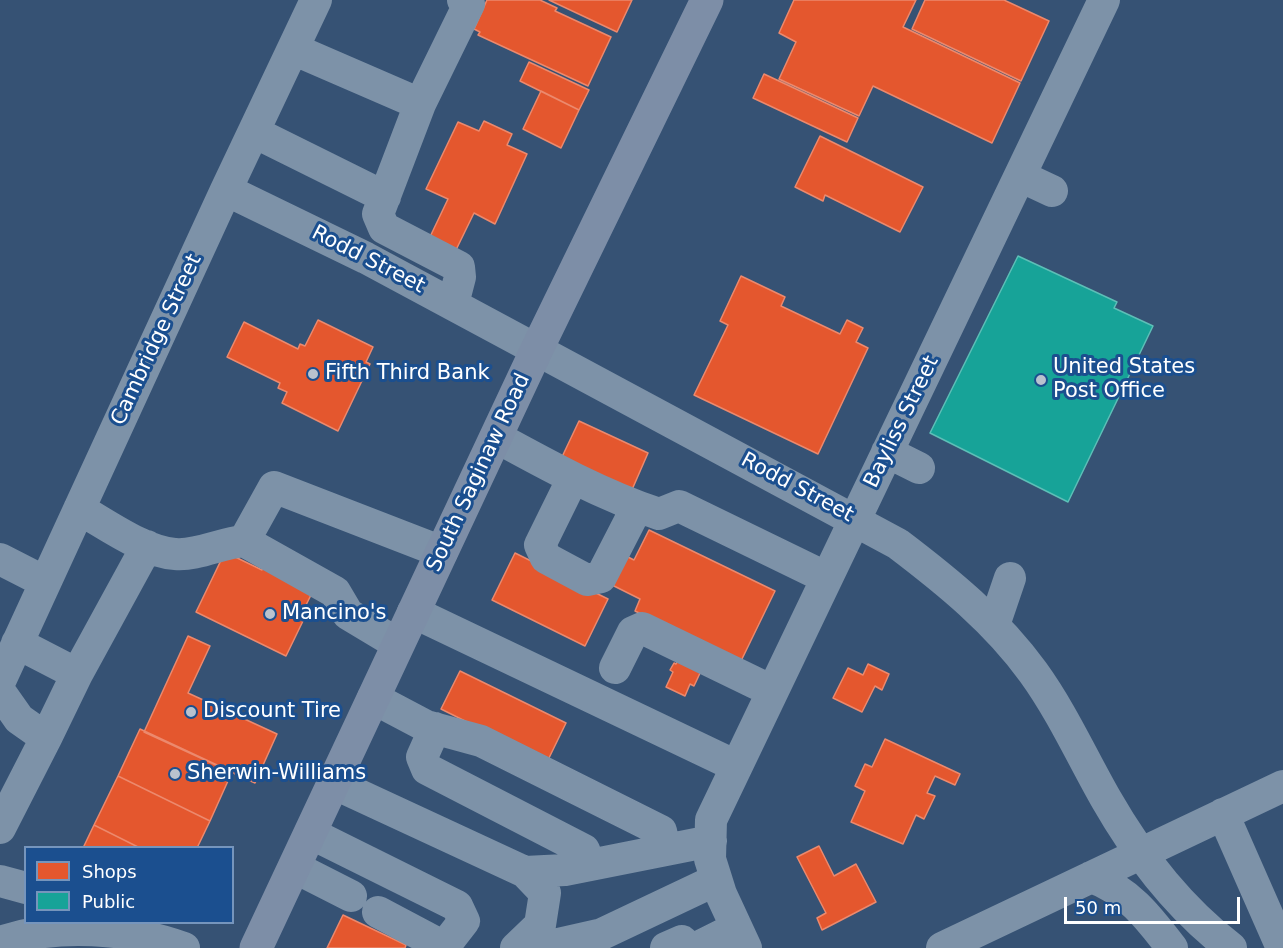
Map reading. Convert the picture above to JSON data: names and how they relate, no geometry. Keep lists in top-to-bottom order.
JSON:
{
  "streets": {
    "main road": ["South Saginaw Road"],
    "street": ["Rodd Street", "Cambridge Street", "Bayliss Street"]
  },
  "crossings": [
    ["Rodd Street", "Cambridge Street"],
    ["Rodd Street", "Bayliss Street"],
    ["Rodd Street", "South Saginaw Road"]
  ],
  "places": [
    "Fifth Third Bank",
    "United States Post Office",
    "Mancino's",
    "Discount Tire",
    "Sherwin-Williams"
  ],
  "legend": ["Shops", "Public"],
  "scale_bar": "50 m"
}
